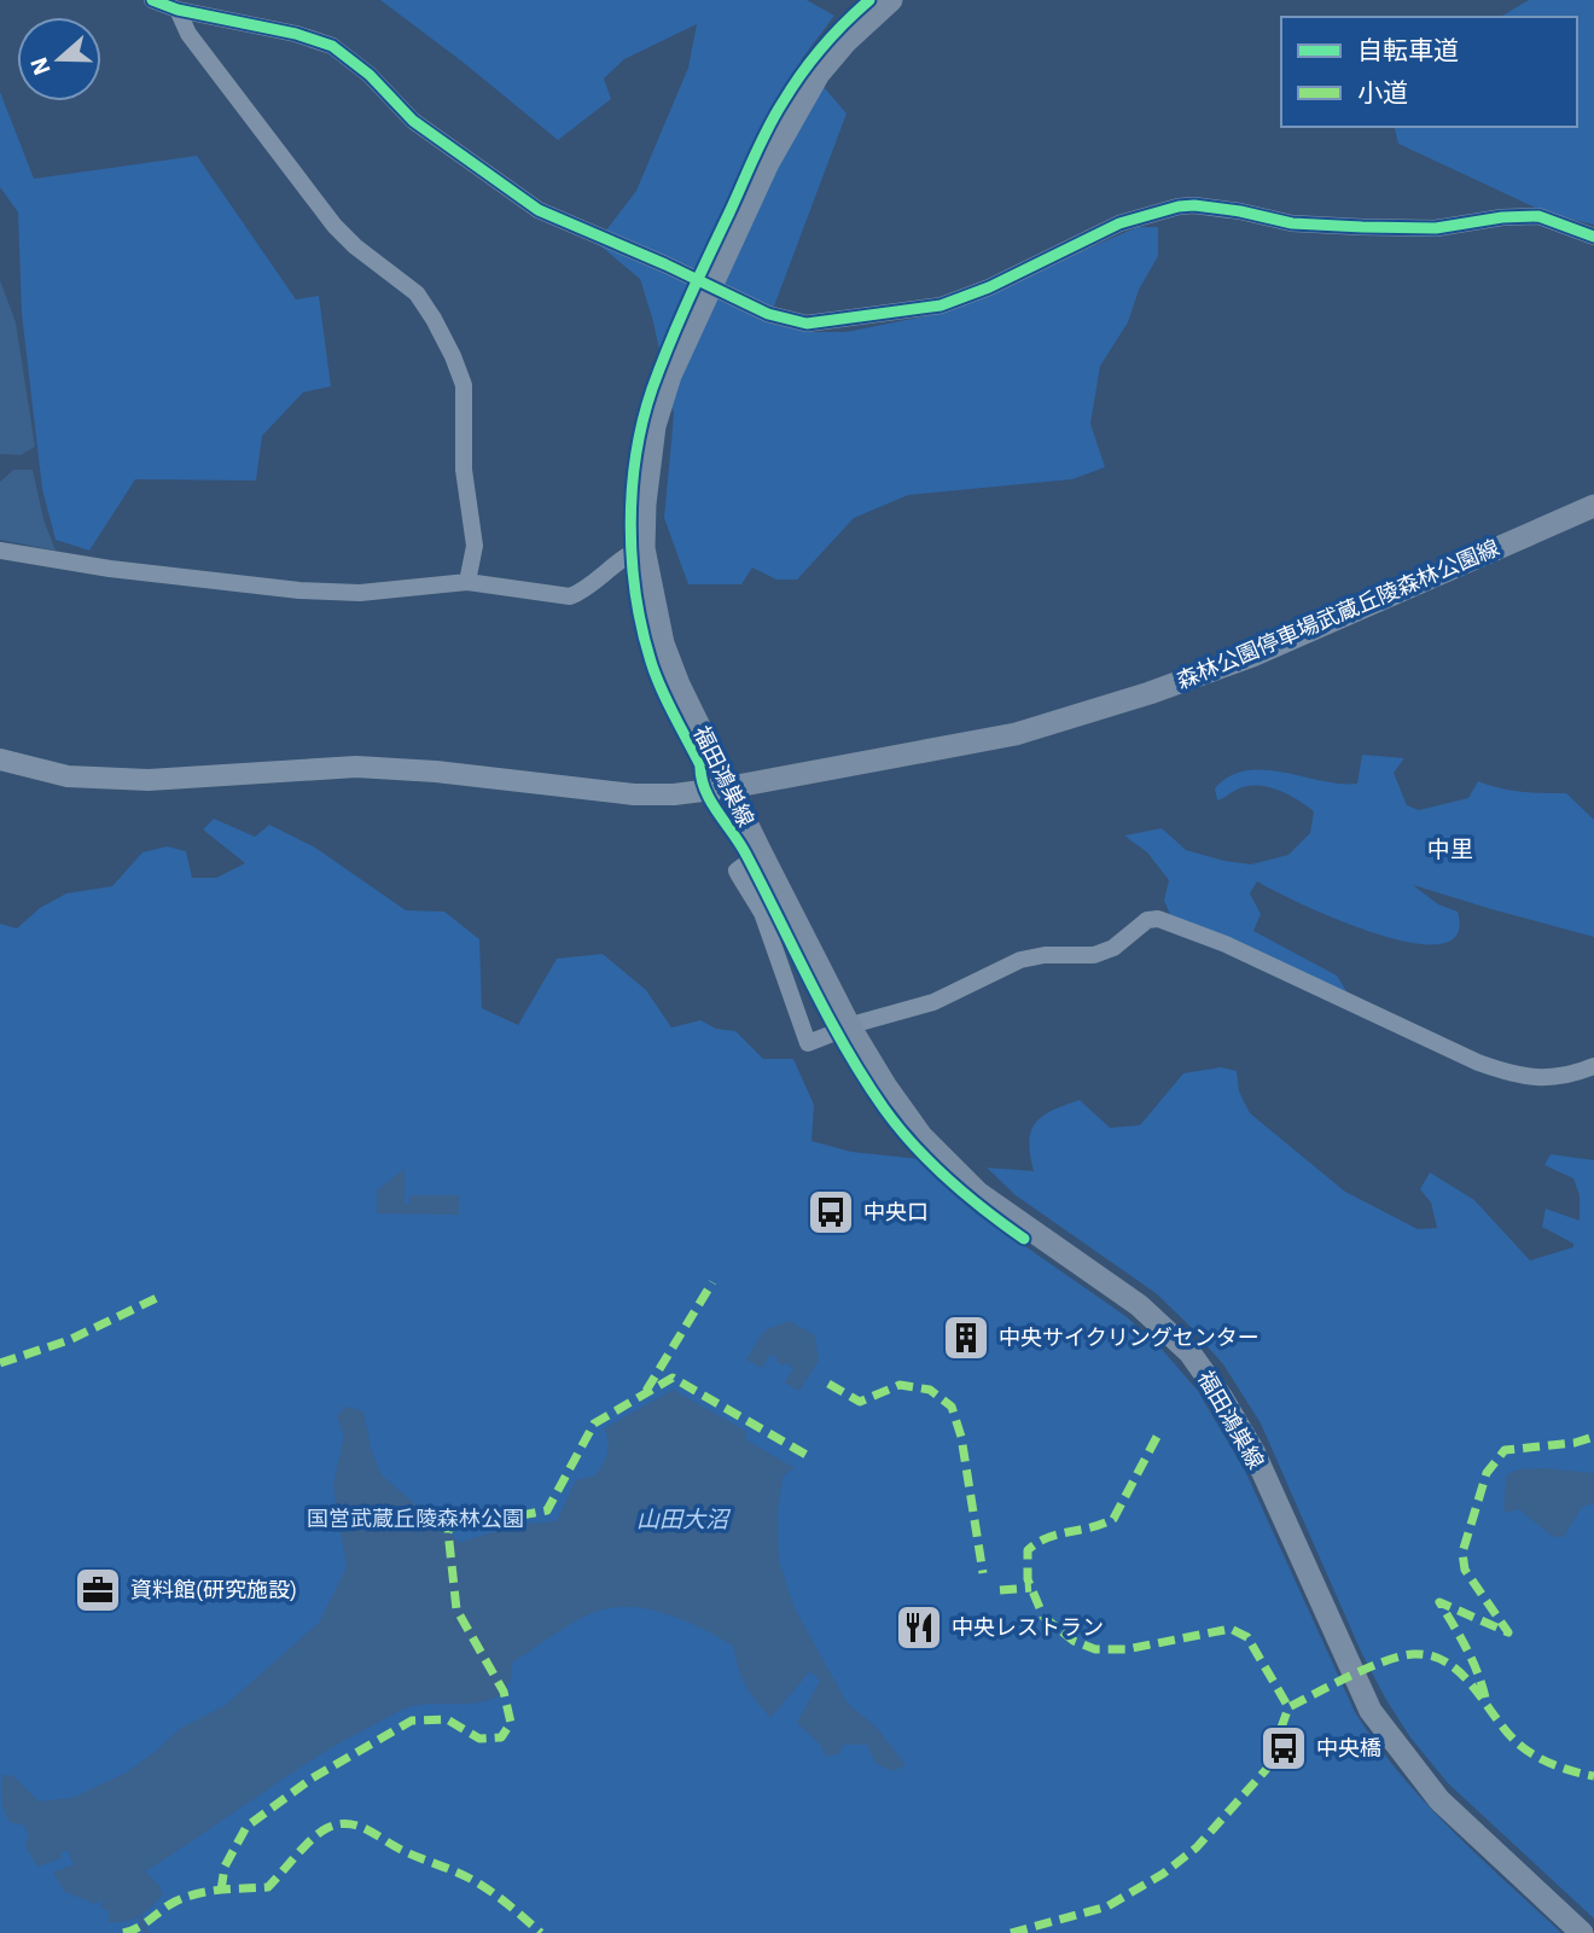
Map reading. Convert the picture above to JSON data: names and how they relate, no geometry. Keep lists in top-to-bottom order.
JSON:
{
  "streets": {
    "main road": ["森林公園停車場武蔵丘陵森林公園線", "福田鴻巣線"]
  },
  "crossings": [
    ["森林公園停車場武蔵丘陵森林公園線", "福田鴻巣線"]
  ],
  "districts": ["中里"],
  "water": ["山田大沼"],
  "parks": ["国営武蔵丘陵森林公園"],
  "places": {
    "bus stop": ["中央口", "中央橋"],
    "building": ["中央サイクリングセンター"],
    "office": ["資料館(研究施設)"],
    "restaurant": ["中央レストラン"]
  },
  "legend": ["自転車道", "小道"],
  "north": "left"
}
